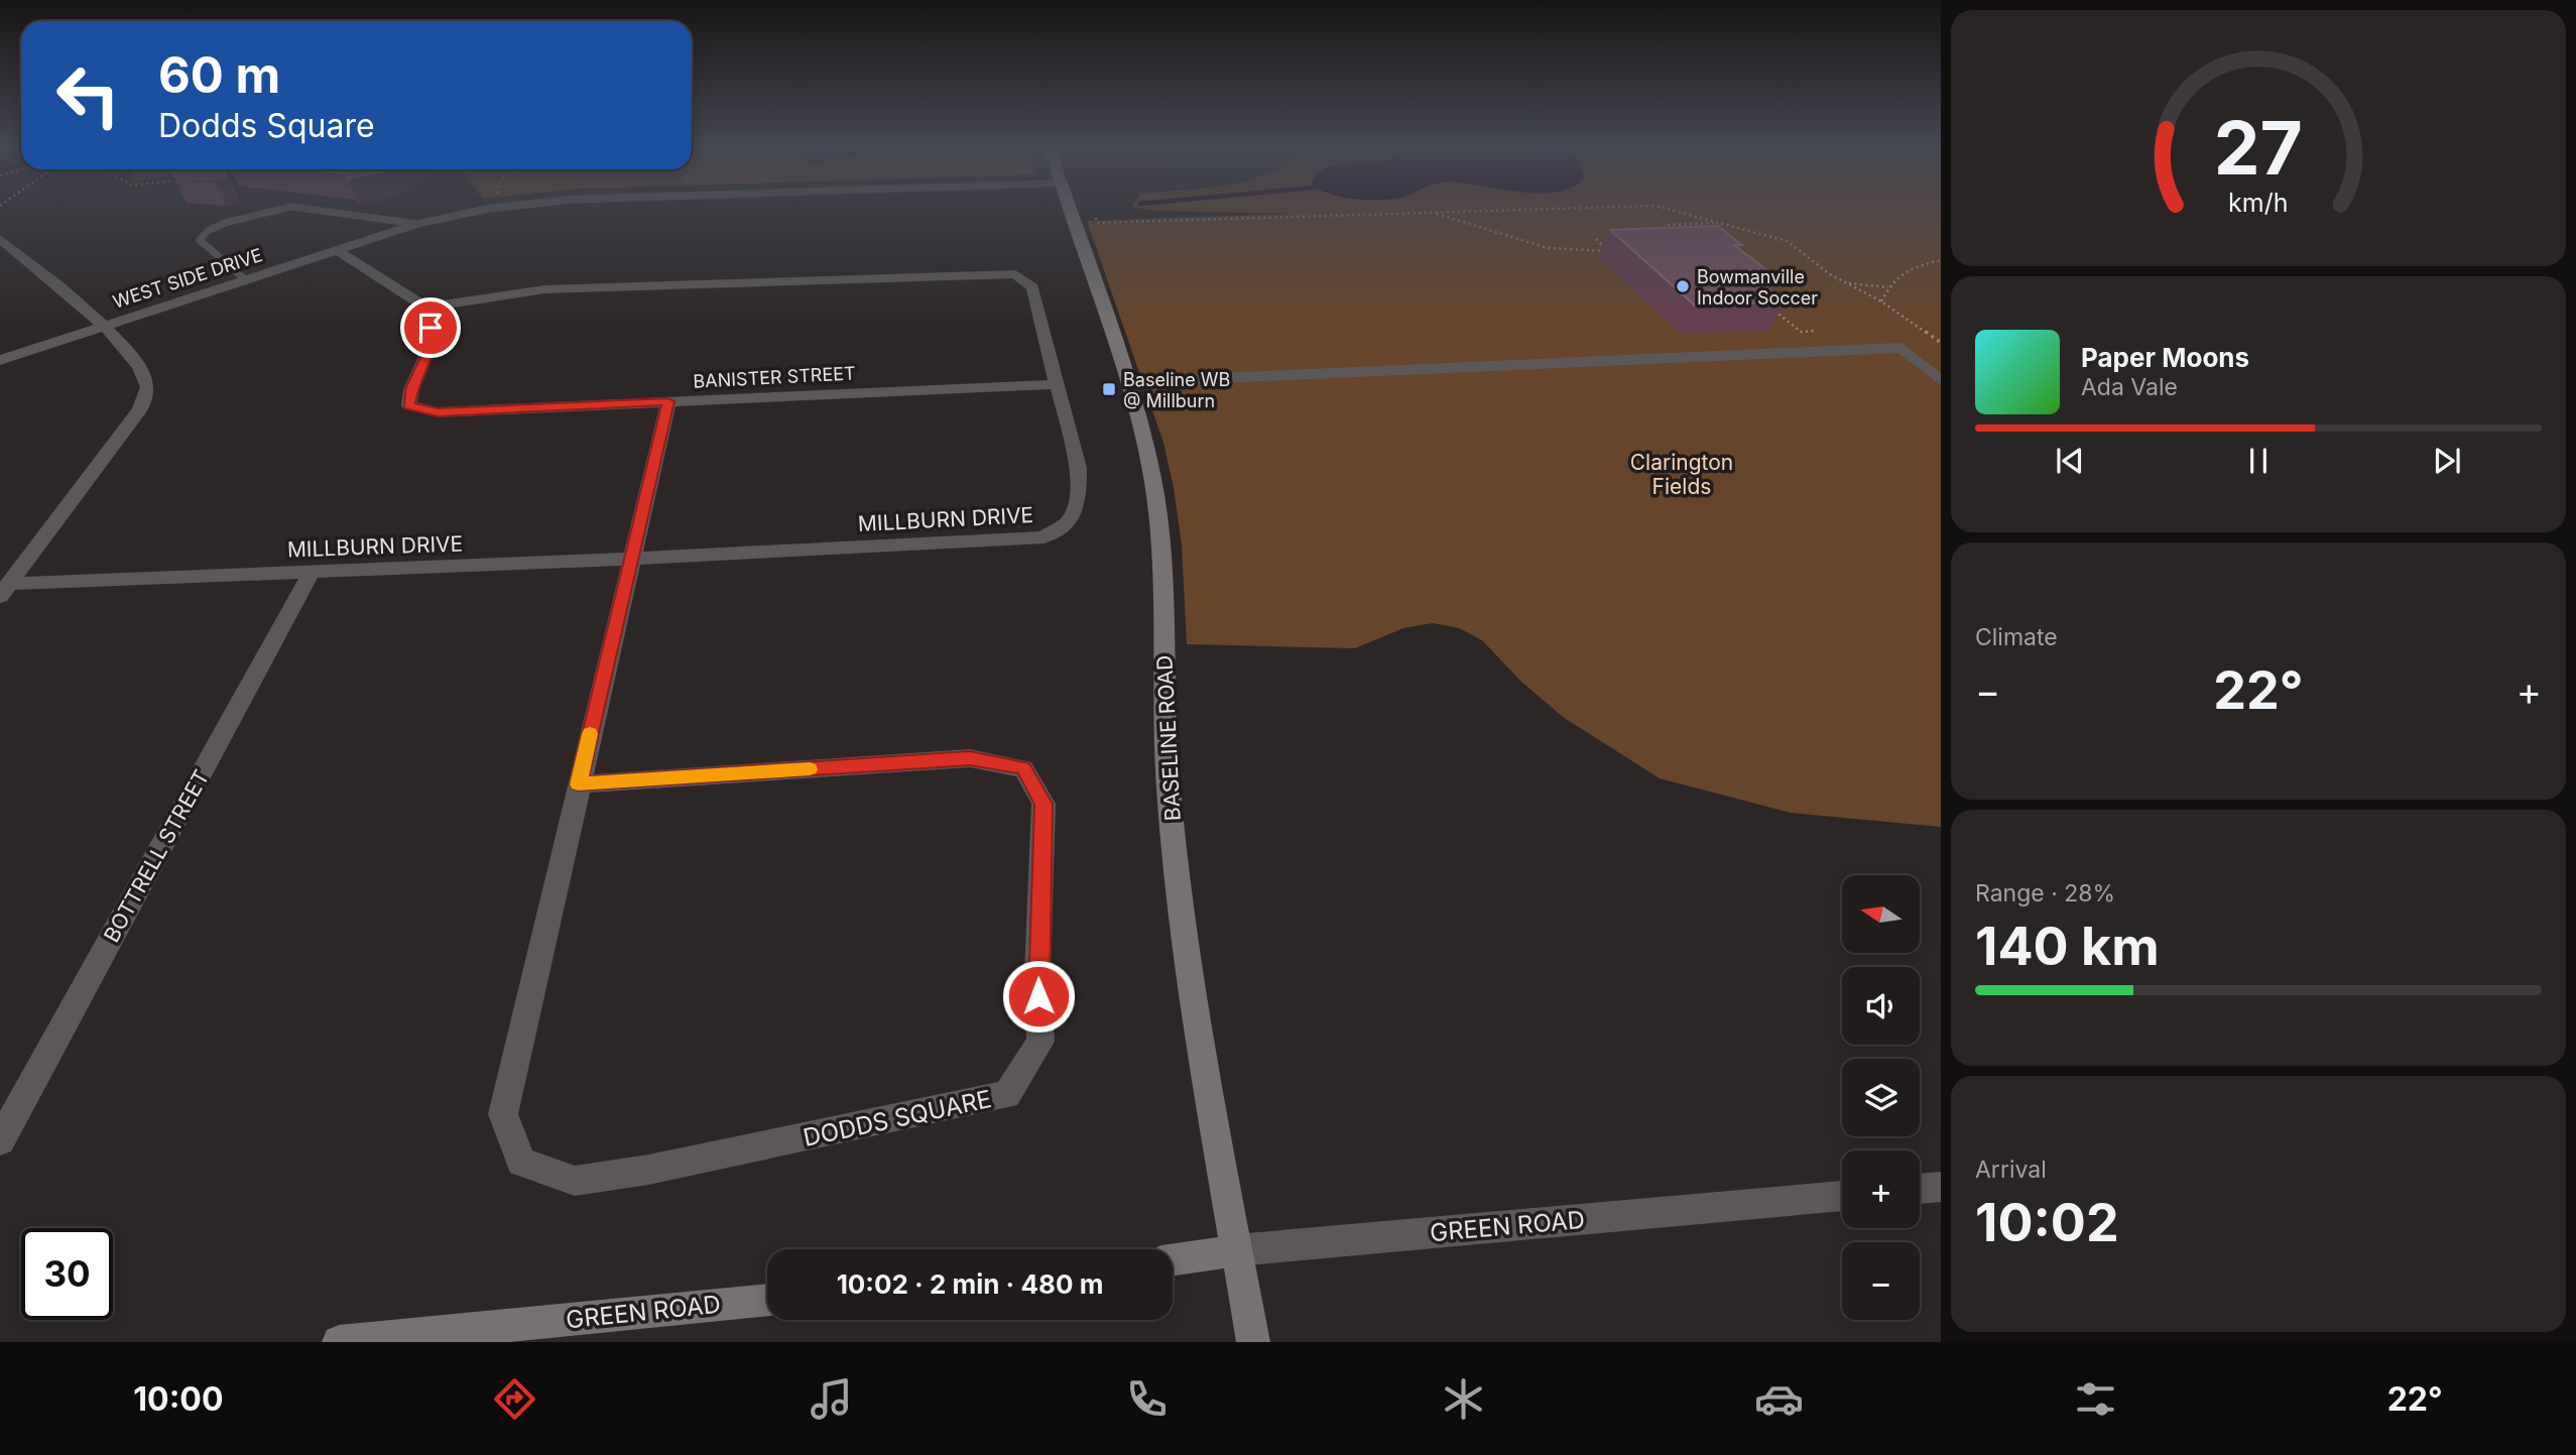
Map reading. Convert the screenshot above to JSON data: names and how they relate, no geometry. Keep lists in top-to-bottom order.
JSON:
{
  "streets": {
    "street": [
      "WEST SIDE DRIVE",
      "BANISTER STREET",
      "MILLBURN DRIVE",
      "BASELINE ROAD",
      "BOTTRELL STREET",
      "DODDS SQUARE",
      "GREEN ROAD"
    ]
  },
  "crossings": [
    ["BANISTER STREET", "MILLBURN DRIVE"],
    ["BANISTER STREET", "DODDS SQUARE"],
    ["MILLBURN DRIVE", "BOTTRELL STREET"],
    ["MILLBURN DRIVE", "DODDS SQUARE"],
    ["BASELINE ROAD", "GREEN ROAD"]
  ],
  "parks": ["Clarington Fields"],
  "places": {
    "other": ["Bowmanville Indoor Soccer"],
    "transit": ["Baseline WB @ Millburn"]
  },
  "north": "left",
  "page": {
    "turn": ["60 m", "Dodds Square"],
    "song": ["Paper Moons", "Ada Vale"],
    "tile": [
      "Climate",
      ["Range · 28%", "140 km"],
      ["Arrival", "10:02"]
    ],
    "heat": ["−", "22°", "+"],
    "map_buttons": ["+", "−"],
    "limit": "30",
    "trip": "10:02 · 2 min · 480 m",
    "tabs": ["10:00", "22°"],
    "gauge": ["27", "km/h"]
  }
}
